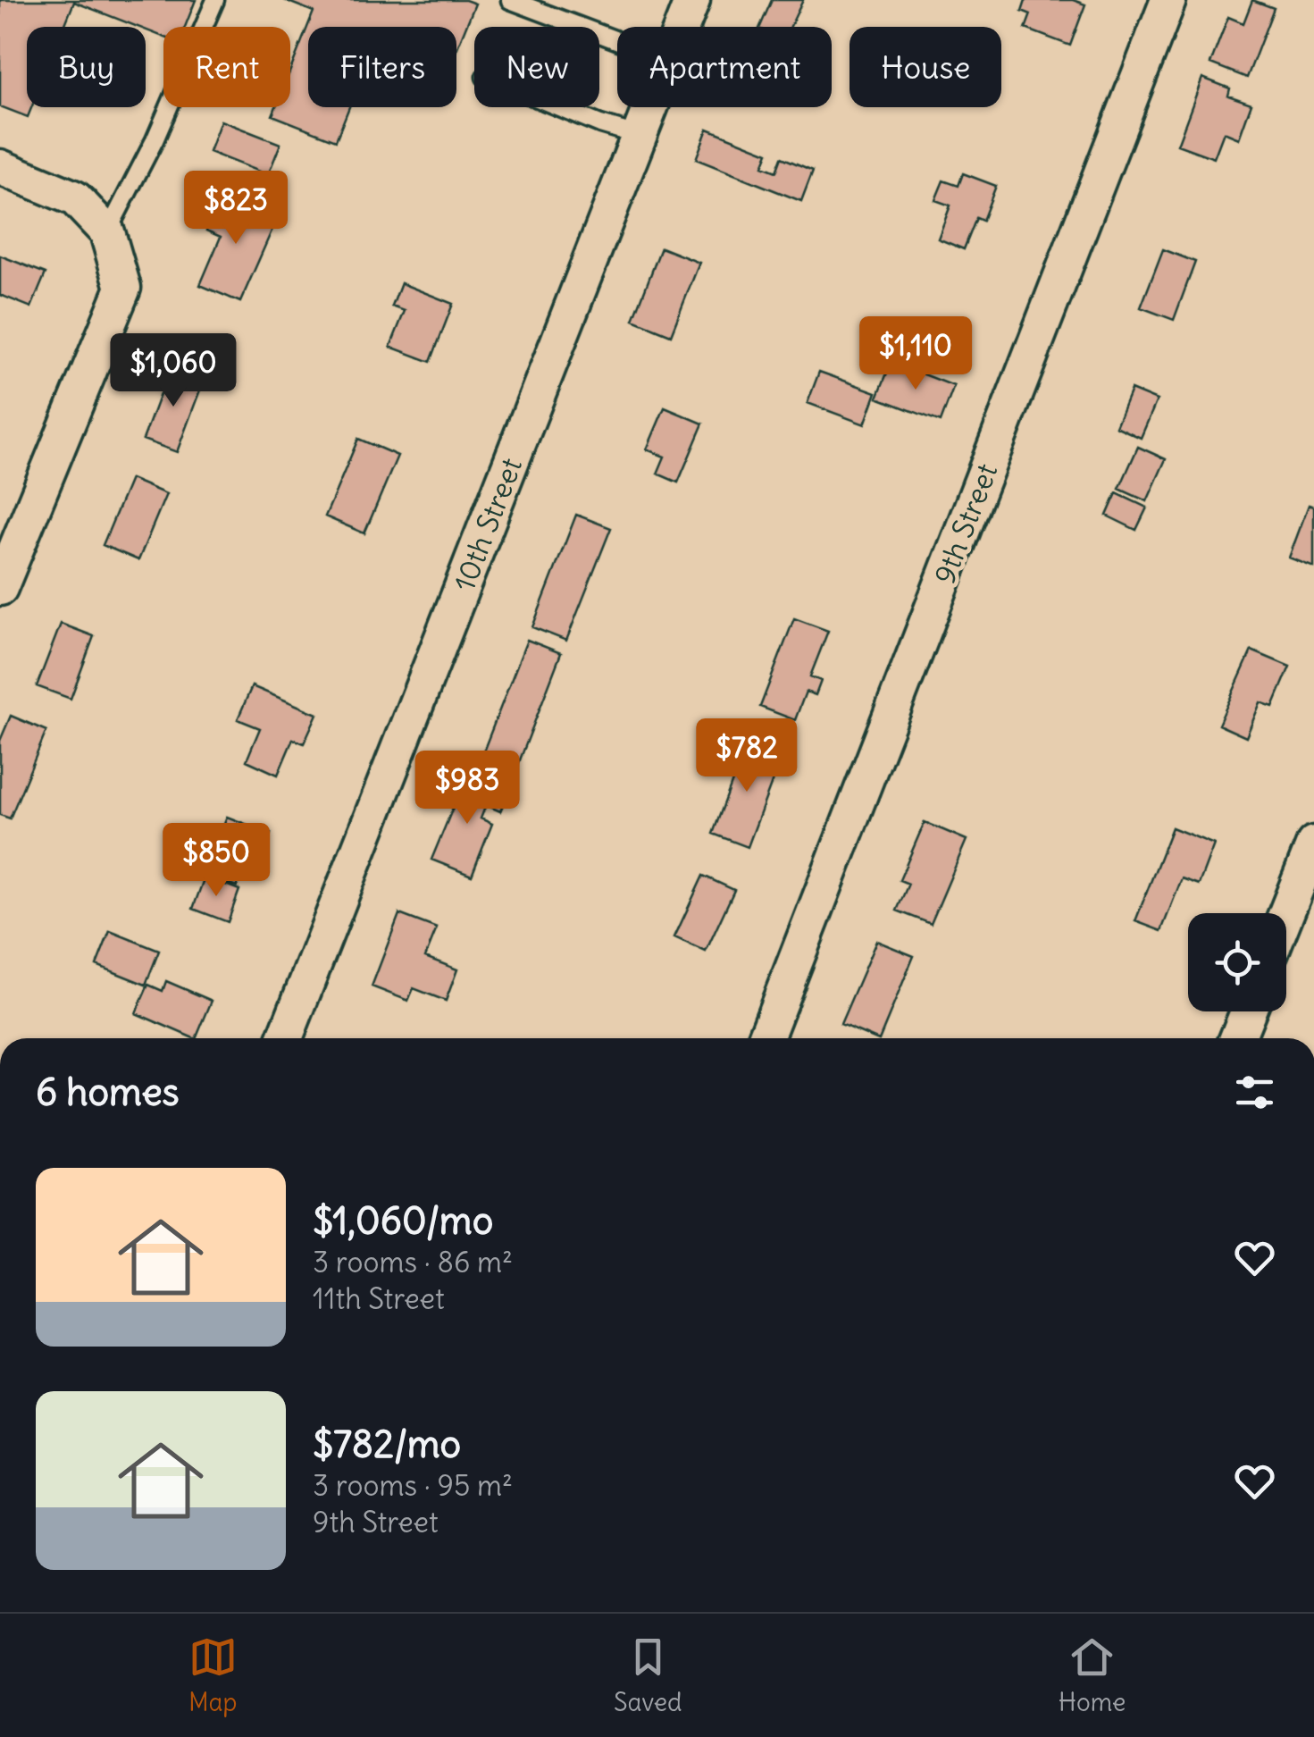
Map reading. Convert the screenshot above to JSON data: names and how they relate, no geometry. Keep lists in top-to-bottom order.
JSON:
{
  "streets": {
    "street": ["9th Street", "10th Street"]
  },
  "page": {
    "chip": [
      "Buy",
      "Rent",
      "Filters",
      "New",
      "Apartment",
      "House"
    ],
    "price": [
      "$823",
      "$1,110",
      "$1,060",
      "$782",
      "$983",
      "$850"
    ],
    "heading": "6 homes",
    "list": [
      {
        "name": "$1,060/mo",
        "note": "3 rooms · 86 m² · 11th Street"
      },
      {
        "name": "$782/mo",
        "note": "3 rooms · 95 m² · 9th Street"
      }
    ],
    "tabs": ["Map", "Saved", "Home"]
  }
}
